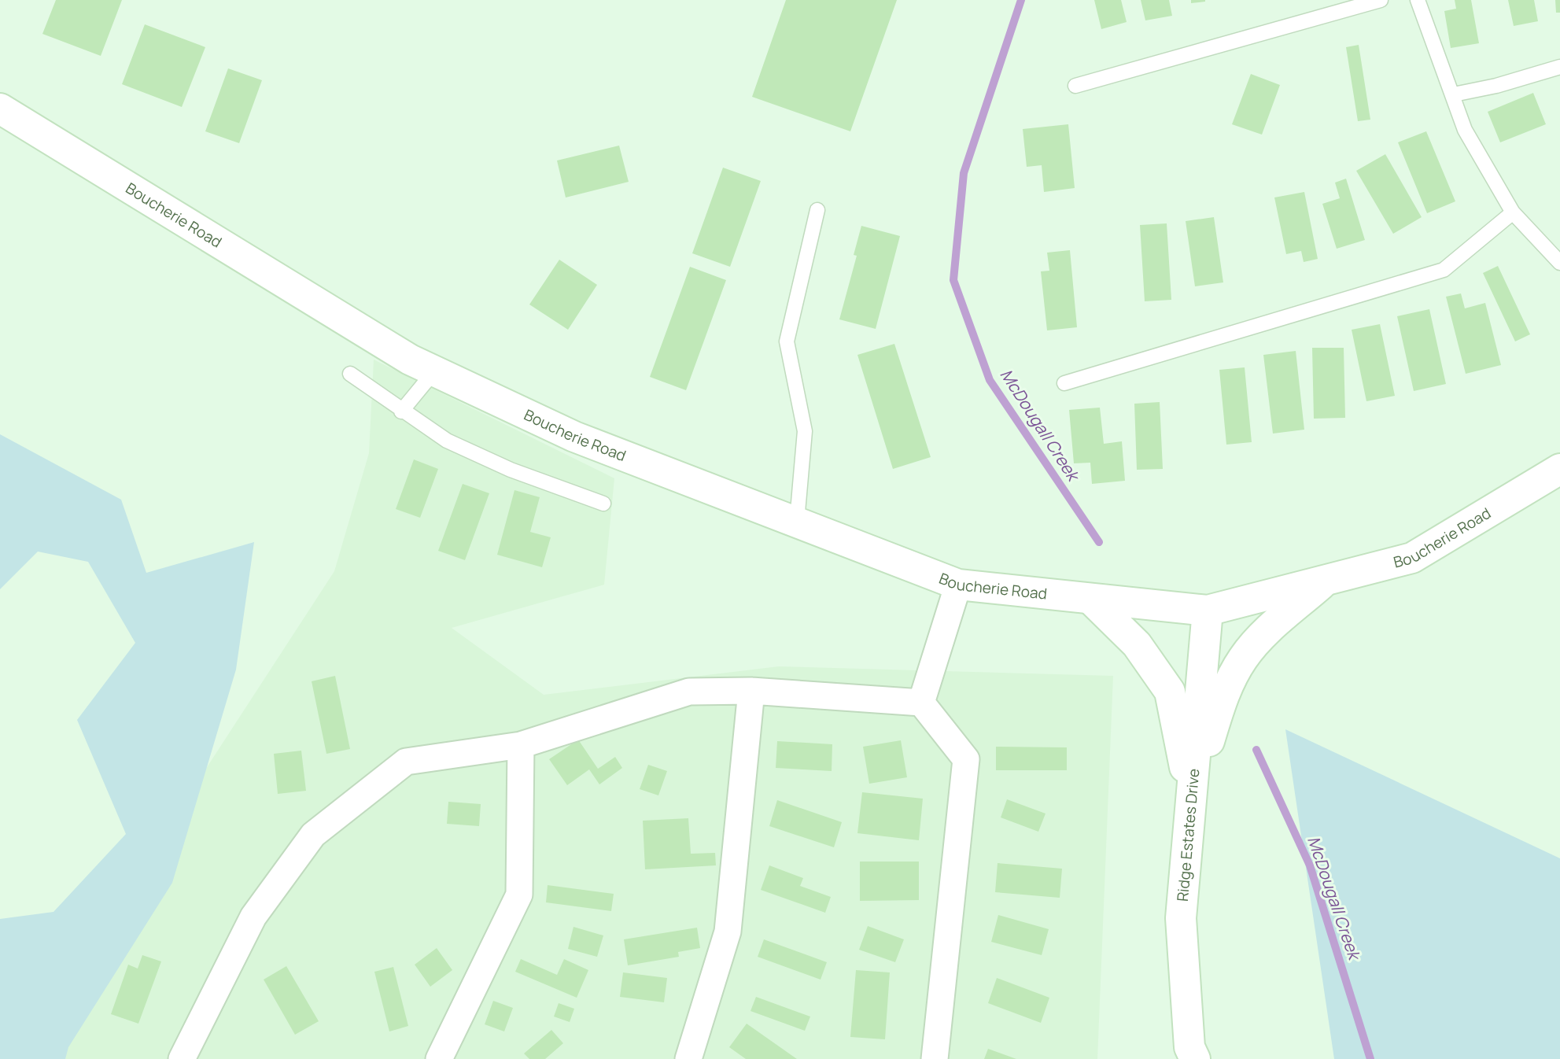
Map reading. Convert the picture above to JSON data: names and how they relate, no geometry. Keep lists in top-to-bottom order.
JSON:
{
  "streets": {
    "main road": ["Boucherie Road", "Ridge Estates Drive"]
  },
  "crossings": [
    ["Boucherie Road", "Ridge Estates Drive"]
  ],
  "water": ["McDougall Creek"]
}
